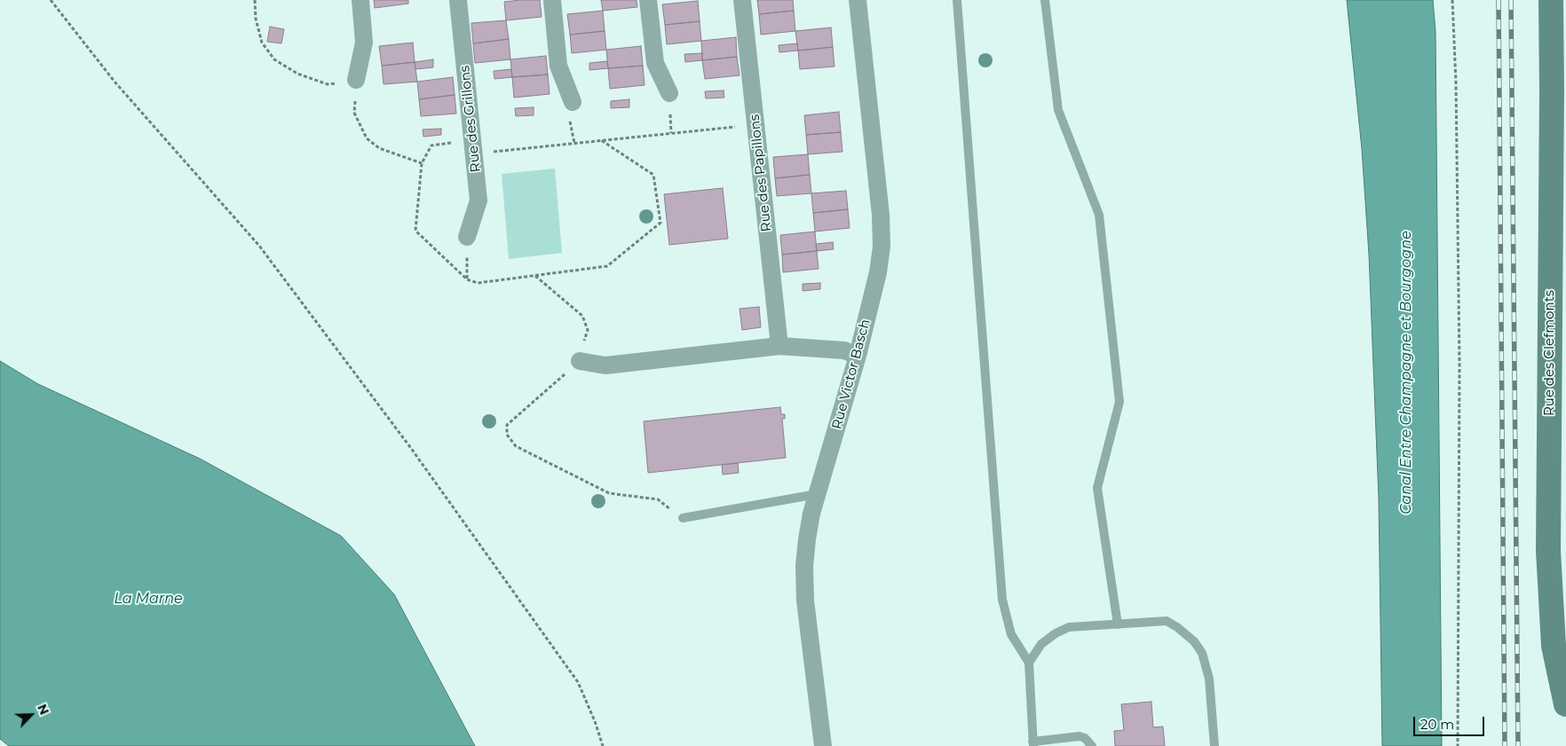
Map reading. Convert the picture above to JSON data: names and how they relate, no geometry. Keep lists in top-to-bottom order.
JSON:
{
  "streets": {
    "street": [
      "Rue des Grillons",
      "Rue des Papillons",
      "Rue des Clefmonts",
      "Rue Victor Basch"
    ]
  },
  "water": ["Canal Entre Champagne et Bourgogne", "La Marne"],
  "scale_bar": "20 m",
  "north": "top right"
}
